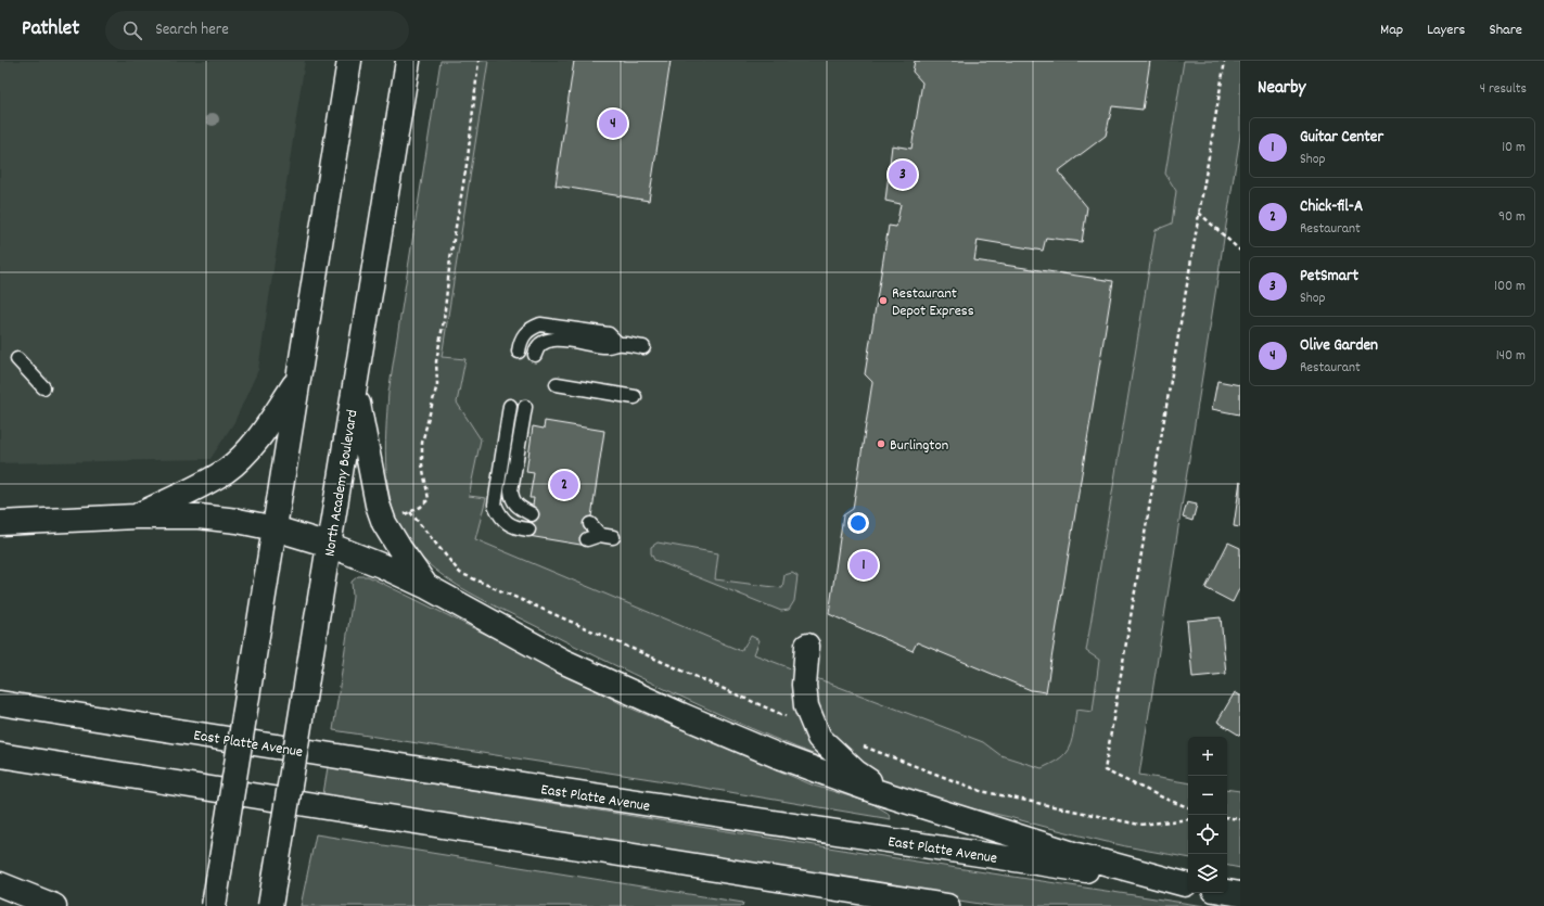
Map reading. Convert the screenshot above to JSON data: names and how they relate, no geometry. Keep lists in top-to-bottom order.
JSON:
{
  "streets": {
    "highway": ["North Academy Boulevard", "East Platte Avenue"]
  },
  "places": ["Restaurant Depot Express", "Burlington"],
  "page": {
    "header": "Pathlet",
    "search": "Search here",
    "nav": ["Map", "Layers", "Share"],
    "heading": ["Nearby", "4 results"],
    "pins": [
      "4",
      "3",
      "2",
      "1"
    ],
    "list": [
      {
        "mark": "1",
        "name": "Guitar Center",
        "note": "Shop",
        "value": "10 m"
      },
      {
        "mark": "2",
        "name": "Chick-fil-A",
        "note": "Restaurant",
        "value": "90 m"
      },
      {
        "mark": "3",
        "name": "PetSmart",
        "note": "Shop",
        "value": "100 m"
      },
      {
        "mark": "4",
        "name": "Olive Garden",
        "note": "Restaurant",
        "value": "140 m"
      }
    ],
    "map_buttons": ["+", "−"]
  }
}
